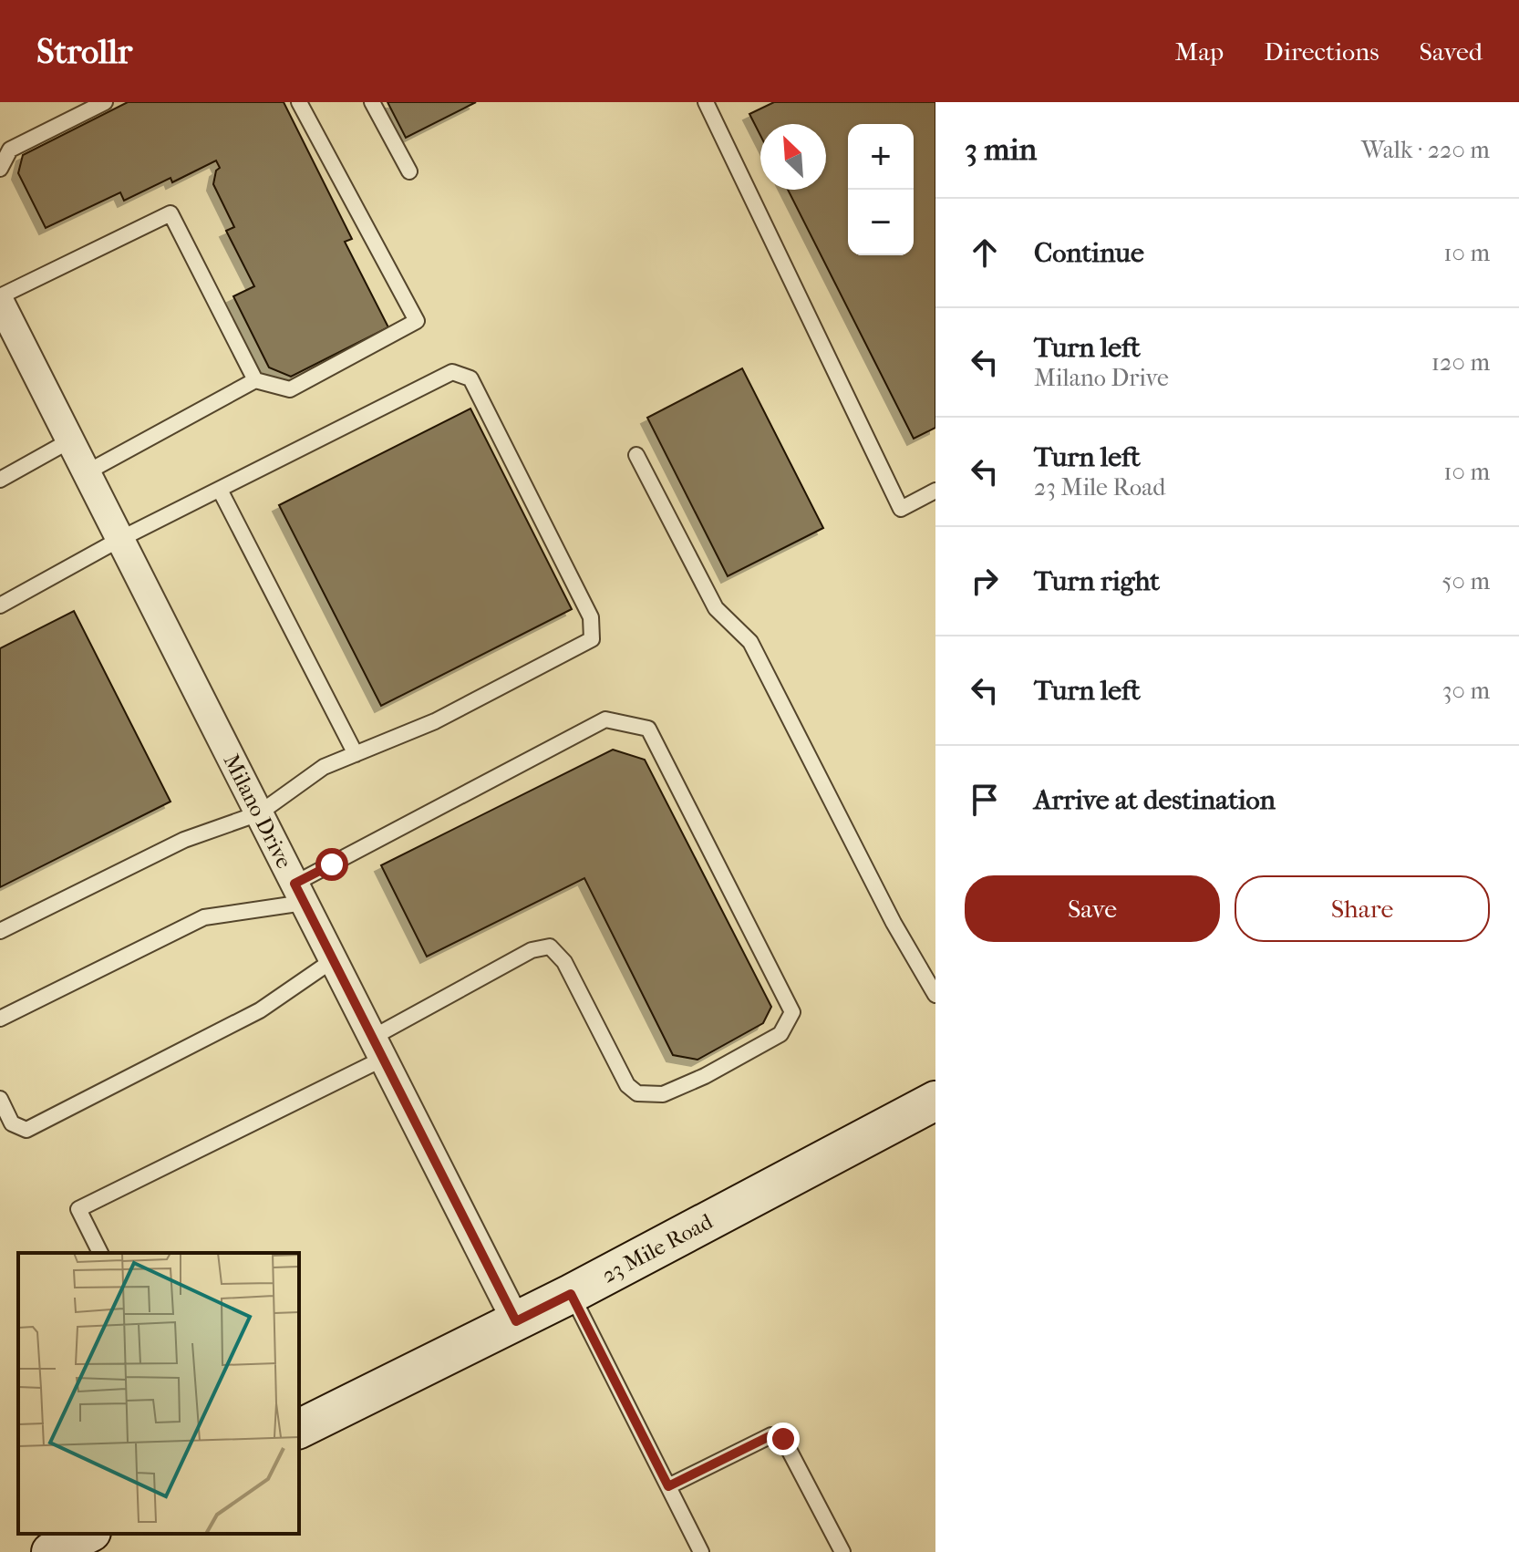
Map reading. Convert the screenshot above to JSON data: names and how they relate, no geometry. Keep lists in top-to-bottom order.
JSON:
{
  "streets": {
    "main road": ["23 Mile Road"],
    "street": ["Milano Drive"]
  },
  "crossings": [
    ["Milano Drive", "23 Mile Road"]
  ],
  "north": "top left",
  "page": {
    "header": "Strollr",
    "nav": ["Map", "Directions", "Saved"],
    "heading": ["3 min", "Walk · 220 m"],
    "map_buttons": ["+", "−"],
    "list": [
      ["Continue", "10 m"],
      ["Turn left", "Milano Drive", "120 m"],
      ["Turn left", "23 Mile Road", "10 m"],
      ["Turn right", "50 m"],
      ["Turn left", "30 m"],
      "Arrive at destination"
    ],
    "buttons": ["Save", "Share"]
  }
}
